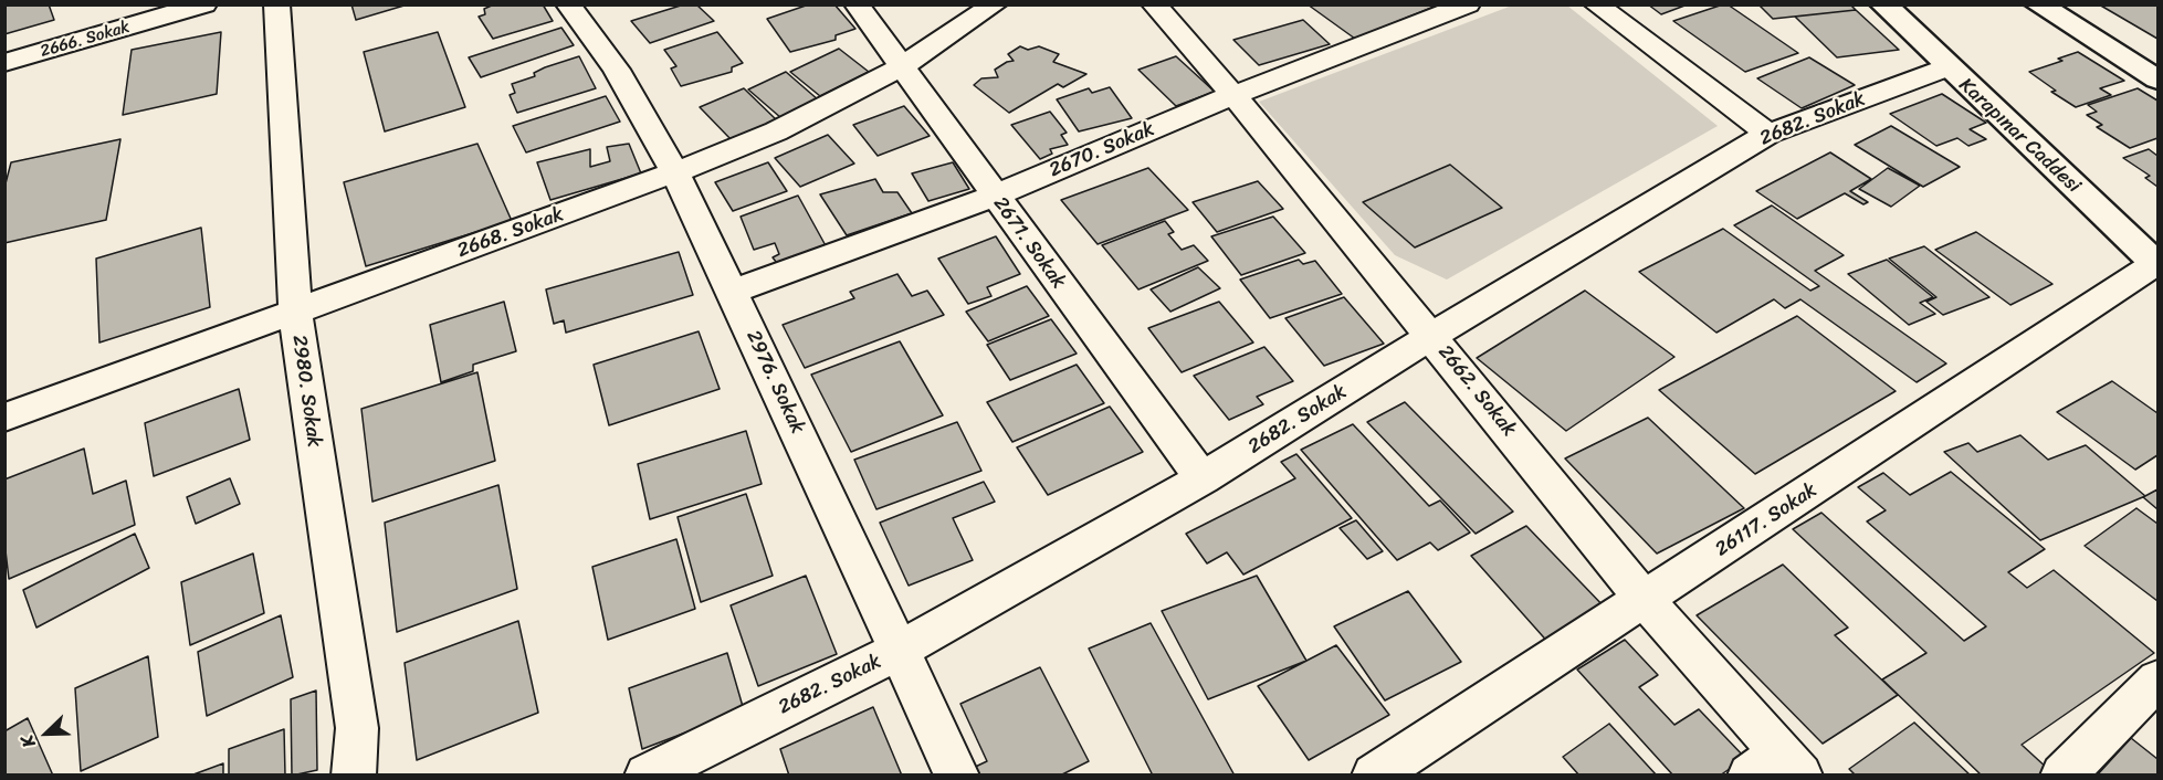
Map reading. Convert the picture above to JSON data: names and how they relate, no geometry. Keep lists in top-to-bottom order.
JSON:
{
  "streets": {
    "main road": ["Karapınar Caddesi"],
    "street": [
      "2666. Sokak",
      "2682. Sokak",
      "2670. Sokak",
      "2668. Sokak",
      "2671. Sokak",
      "2976. Sokak",
      "2980. Sokak",
      "2662. Sokak",
      "26117. Sokak"
    ]
  },
  "crossings": [
    ["2682. Sokak", "Karapınar Caddesi"],
    ["2682. Sokak", "2671. Sokak"],
    ["2682. Sokak", "2976. Sokak"],
    ["2682. Sokak", "2662. Sokak"],
    ["Karapınar Caddesi", "26117. Sokak"],
    ["2670. Sokak", "2671. Sokak"],
    ["2670. Sokak", "2976. Sokak"],
    ["2670. Sokak", "2662. Sokak"],
    ["2668. Sokak", "2671. Sokak"],
    ["2668. Sokak", "2976. Sokak"],
    ["2668. Sokak", "2980. Sokak"],
    ["2662. Sokak", "26117. Sokak"]
  ],
  "north": "bottom left"
}
